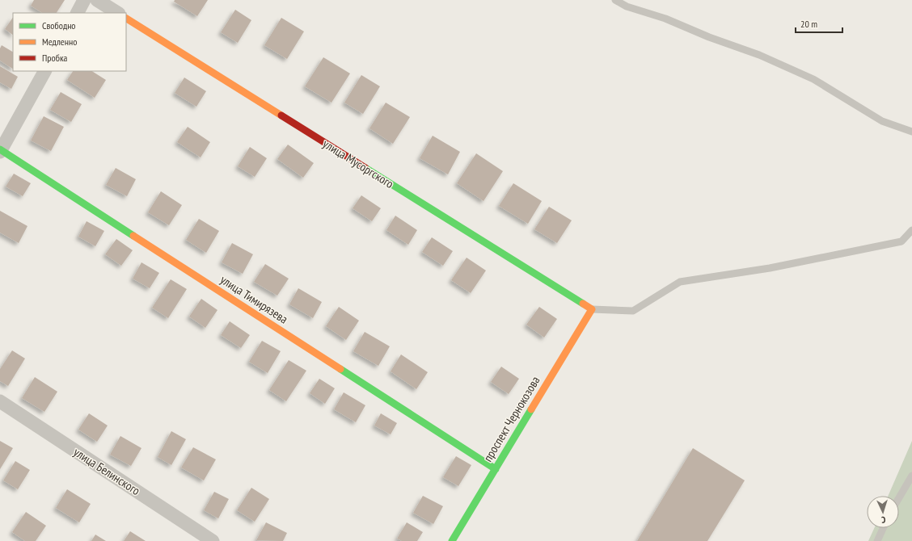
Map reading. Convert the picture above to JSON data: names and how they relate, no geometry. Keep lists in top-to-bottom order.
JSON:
{
  "streets": {
    "street": [
      "улица Мусоргского",
      "улица Тимирязева",
      "проспект Чернокозова",
      "улица Белинского"
    ]
  },
  "crossings": [
    ["улица Мусоргского", "проспект Чернокозова"],
    ["улица Тимирязева", "проспект Чернокозова"]
  ],
  "legend": ["Свободно", "Медленно", "Пробка"],
  "scale_bar": "20 m",
  "north": "bottom"
}
